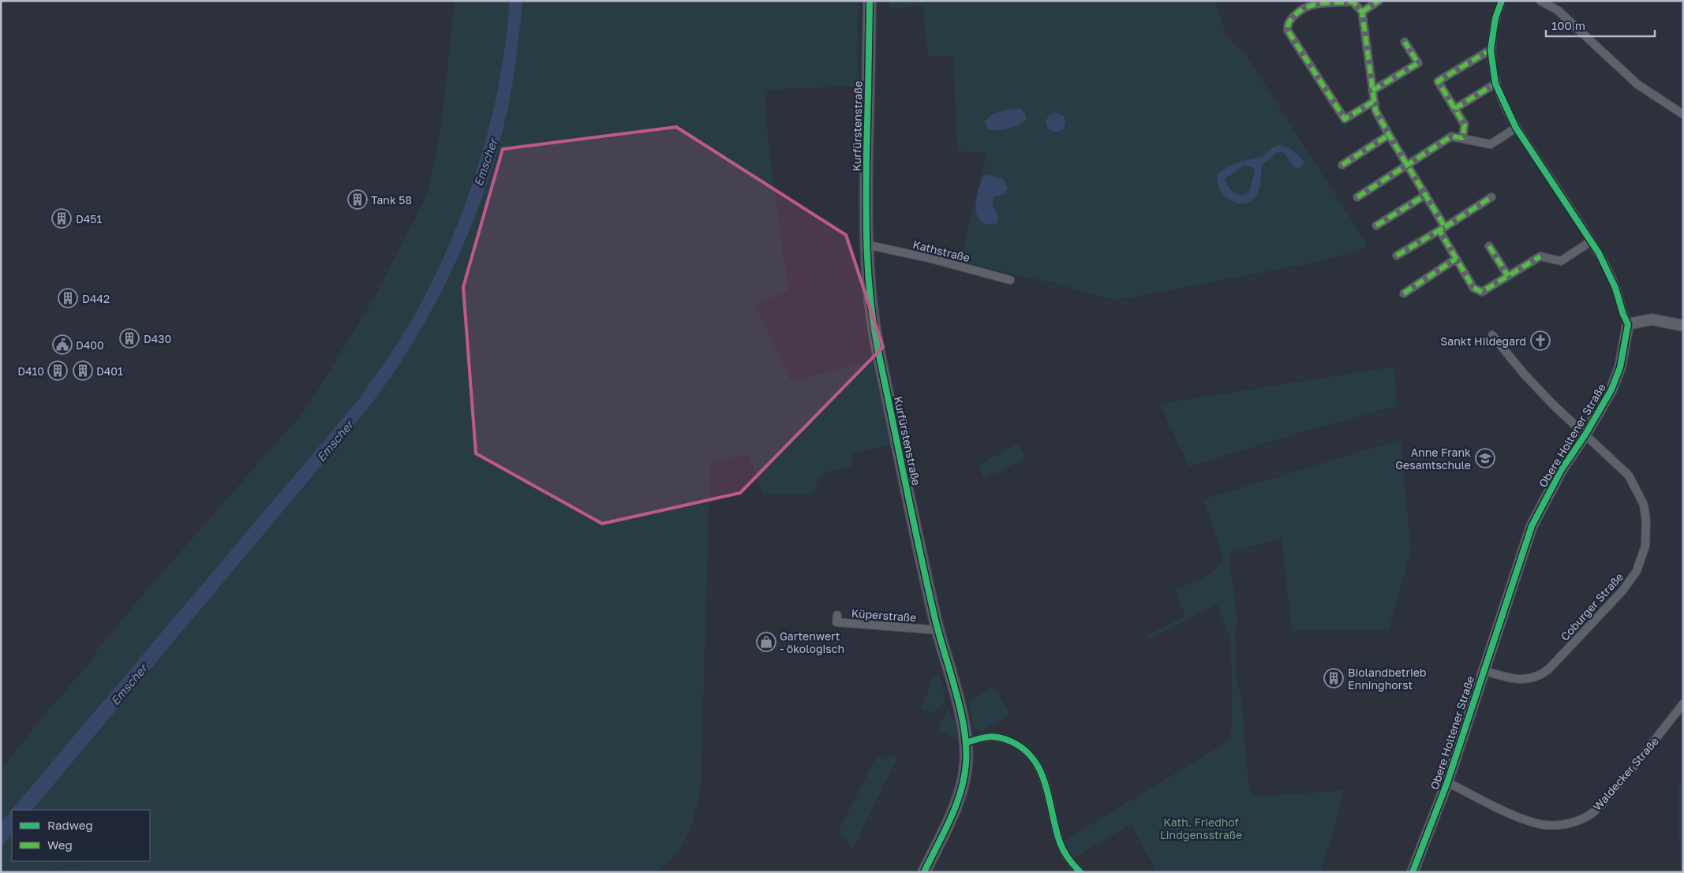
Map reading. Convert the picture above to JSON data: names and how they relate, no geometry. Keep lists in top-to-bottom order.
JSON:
{
  "streets": {
    "main road": ["Kurfürstenstraße"],
    "street": [
      "Kathstraße",
      "Obere Holtener Straße",
      "Coburger Straße",
      "Küperstraße",
      "Waldecker Straße"
    ]
  },
  "crossings": [
    ["Kurfürstenstraße", "Kathstraße"],
    ["Kurfürstenstraße", "Küperstraße"],
    ["Obere Holtener Straße", "Coburger Straße"],
    ["Obere Holtener Straße", "Waldecker Straße"]
  ],
  "water": ["Emscher"],
  "parks": ["Kath. Friedhof Lindgensstraße"],
  "places": {
    "building": [
      "Tank 58",
      "D451",
      "D442",
      "D430",
      "D410",
      "D401",
      "Biolandbetrieb Enninghorst"
    ],
    "church": ["Sankt Hildegard"],
    "public building": ["D400"],
    "school or university": ["Anne Frank Gesamtschule"],
    "shop": ["Gartenwert - ökologisch"]
  },
  "legend": ["Radweg", "Weg"],
  "scale_bar": "100 m"
}
